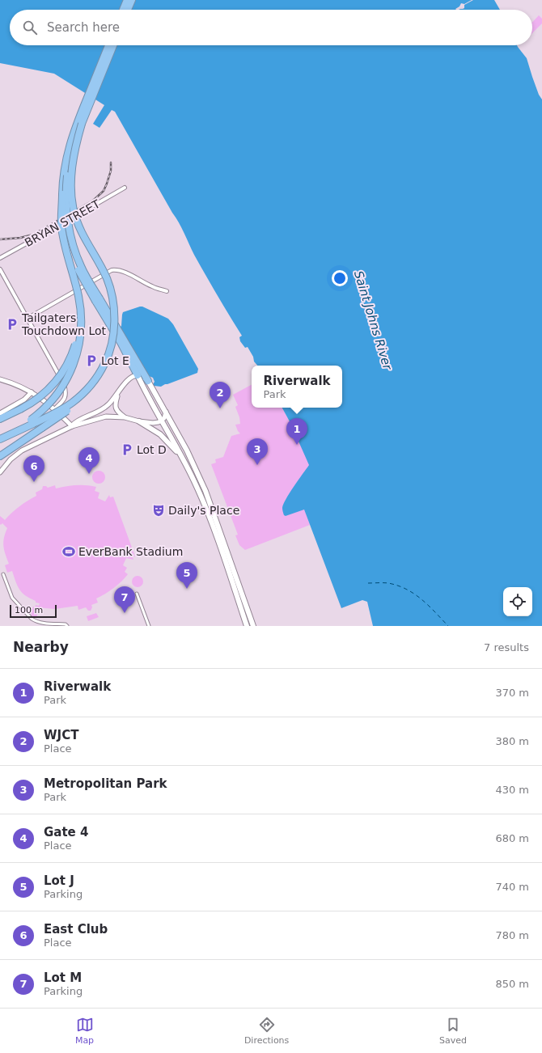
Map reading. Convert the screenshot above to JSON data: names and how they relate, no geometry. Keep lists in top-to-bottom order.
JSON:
{
  "streets": {
    "street": ["BRYAN STREET"]
  },
  "water": ["Saint Johns River"],
  "places": {
    "parking": ["Tailgaters Touchdown Lot", "Lot E", "Lot D"],
    "theatre": ["Daily's Place"],
    "sports": ["EverBank Stadium"]
  },
  "scale_bar": "100 m",
  "page": {
    "search": "Search here",
    "popup": ["Riverwalk", "Park"],
    "pins": [
      "2",
      "1",
      "3",
      "4",
      "6",
      "5",
      "7"
    ],
    "scale": "100 m",
    "heading": ["Nearby", "7 results"],
    "list": [
      {
        "mark": "1",
        "name": "Riverwalk",
        "note": "Park",
        "value": "370 m"
      },
      {
        "mark": "2",
        "name": "WJCT",
        "note": "Place",
        "value": "380 m"
      },
      {
        "mark": "3",
        "name": "Metropolitan Park",
        "note": "Park",
        "value": "430 m"
      },
      {
        "mark": "4",
        "name": "Gate 4",
        "note": "Place",
        "value": "680 m"
      },
      {
        "mark": "5",
        "name": "Lot J",
        "note": "Parking",
        "value": "740 m"
      },
      {
        "mark": "6",
        "name": "East Club",
        "note": "Place",
        "value": "780 m"
      },
      {
        "mark": "7",
        "name": "Lot M",
        "note": "Parking",
        "value": "850 m"
      }
    ],
    "nav": ["Map", "Directions", "Saved"]
  }
}
